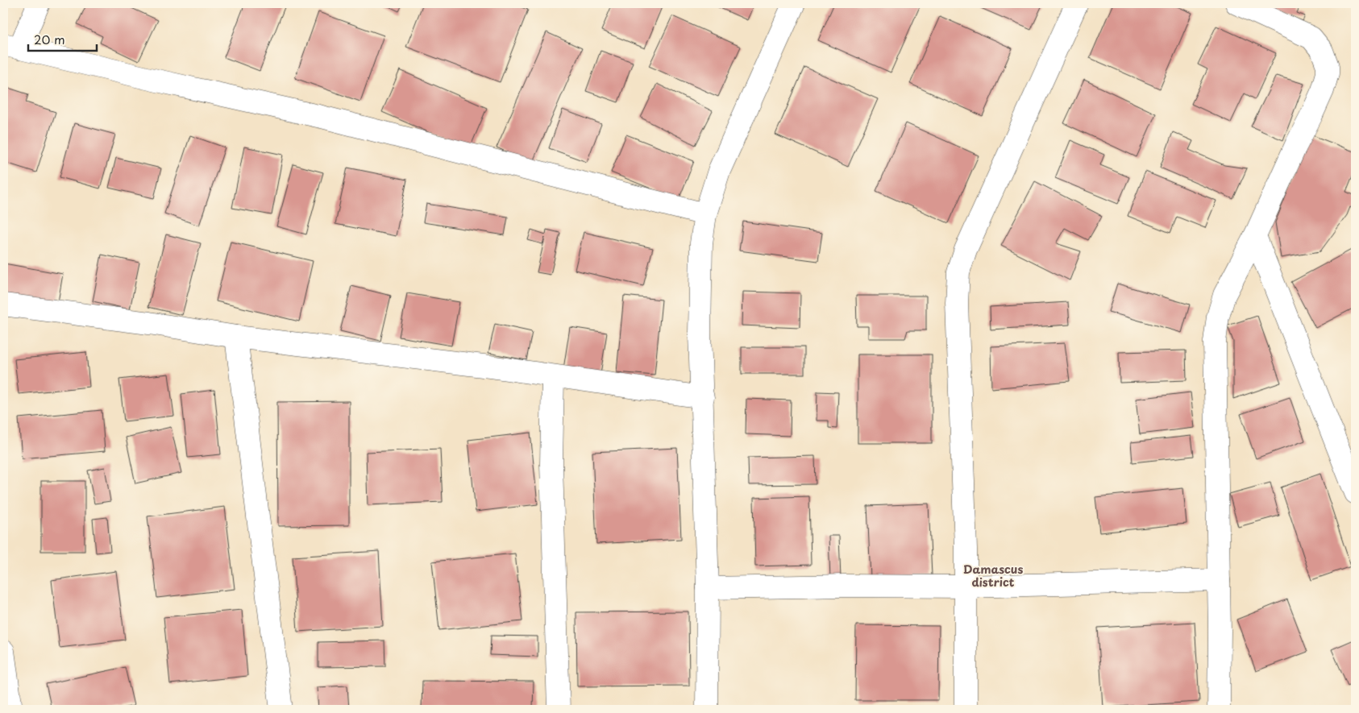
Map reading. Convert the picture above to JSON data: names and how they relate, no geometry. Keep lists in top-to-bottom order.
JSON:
{
  "districts": ["Damascus district"],
  "scale_bar": "20 m"
}
